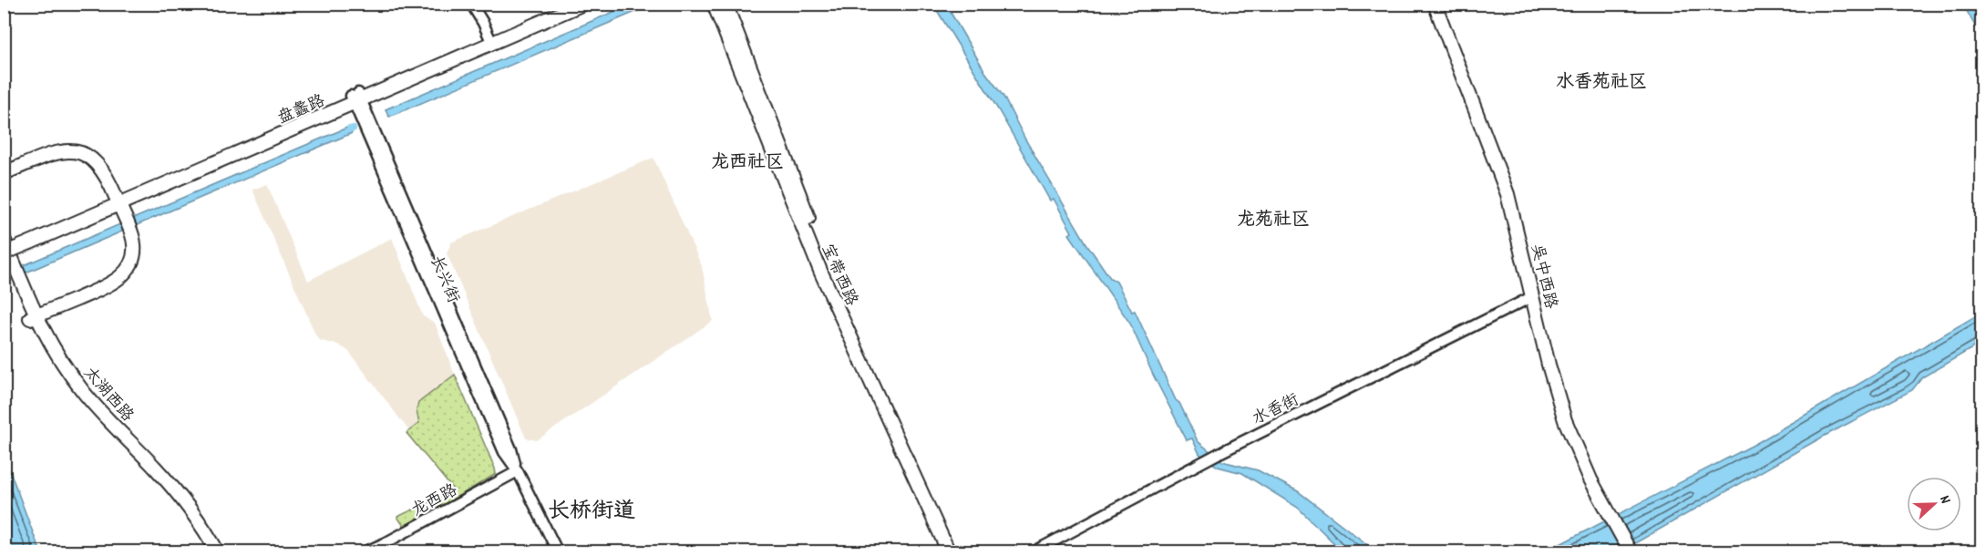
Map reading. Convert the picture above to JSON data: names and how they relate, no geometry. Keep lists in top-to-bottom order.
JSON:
{
  "streets": {
    "main road": [
      "盘蠡路",
      "宝带西路",
      "吴中西路",
      "太湖西路"
    ],
    "street": ["长兴街", "水香街", "龙西路"]
  },
  "crossings": [
    ["盘蠡路", "长兴街"],
    ["吴中西路", "水香街"],
    ["长兴街", "龙西路"]
  ],
  "districts": [
    "水香苑社区",
    "龙西社区",
    "龙苑社区",
    "长桥街道"
  ],
  "north": "right"
}
